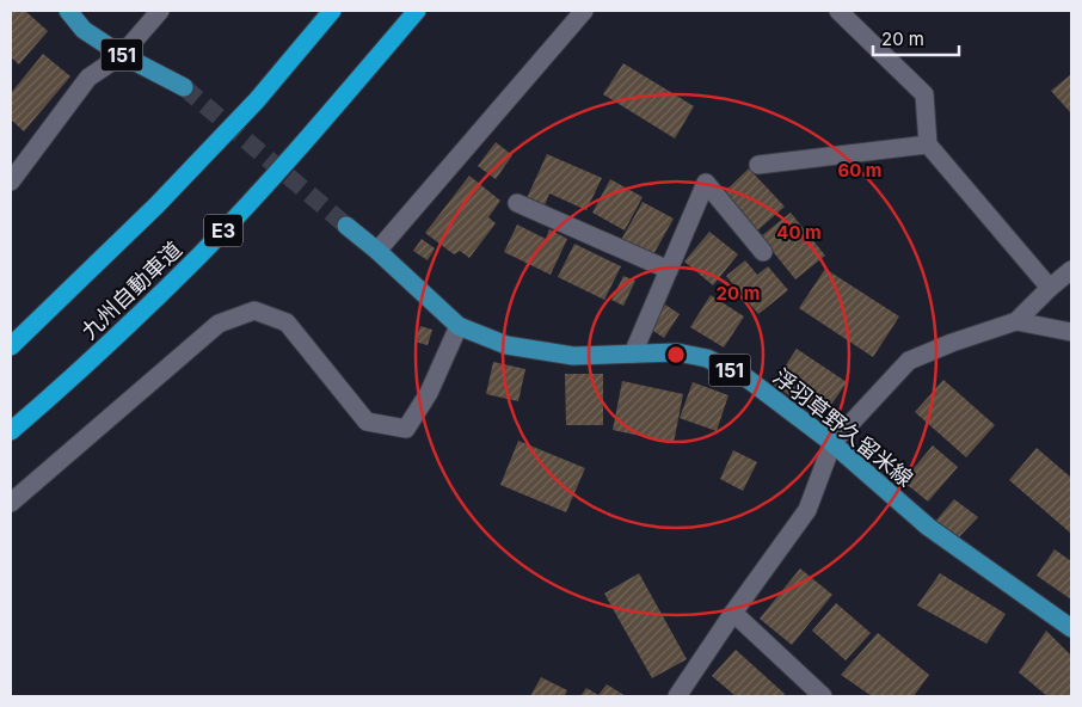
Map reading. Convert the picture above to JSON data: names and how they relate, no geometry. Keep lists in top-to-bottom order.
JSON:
{
  "streets": {
    "highway": ["E3", "九州自動車道"],
    "main road": ["151", "浮羽草野久留米線"]
  },
  "scale_bar": "20 m",
  "rings": ["60 m", "40 m", "20 m"]
}
